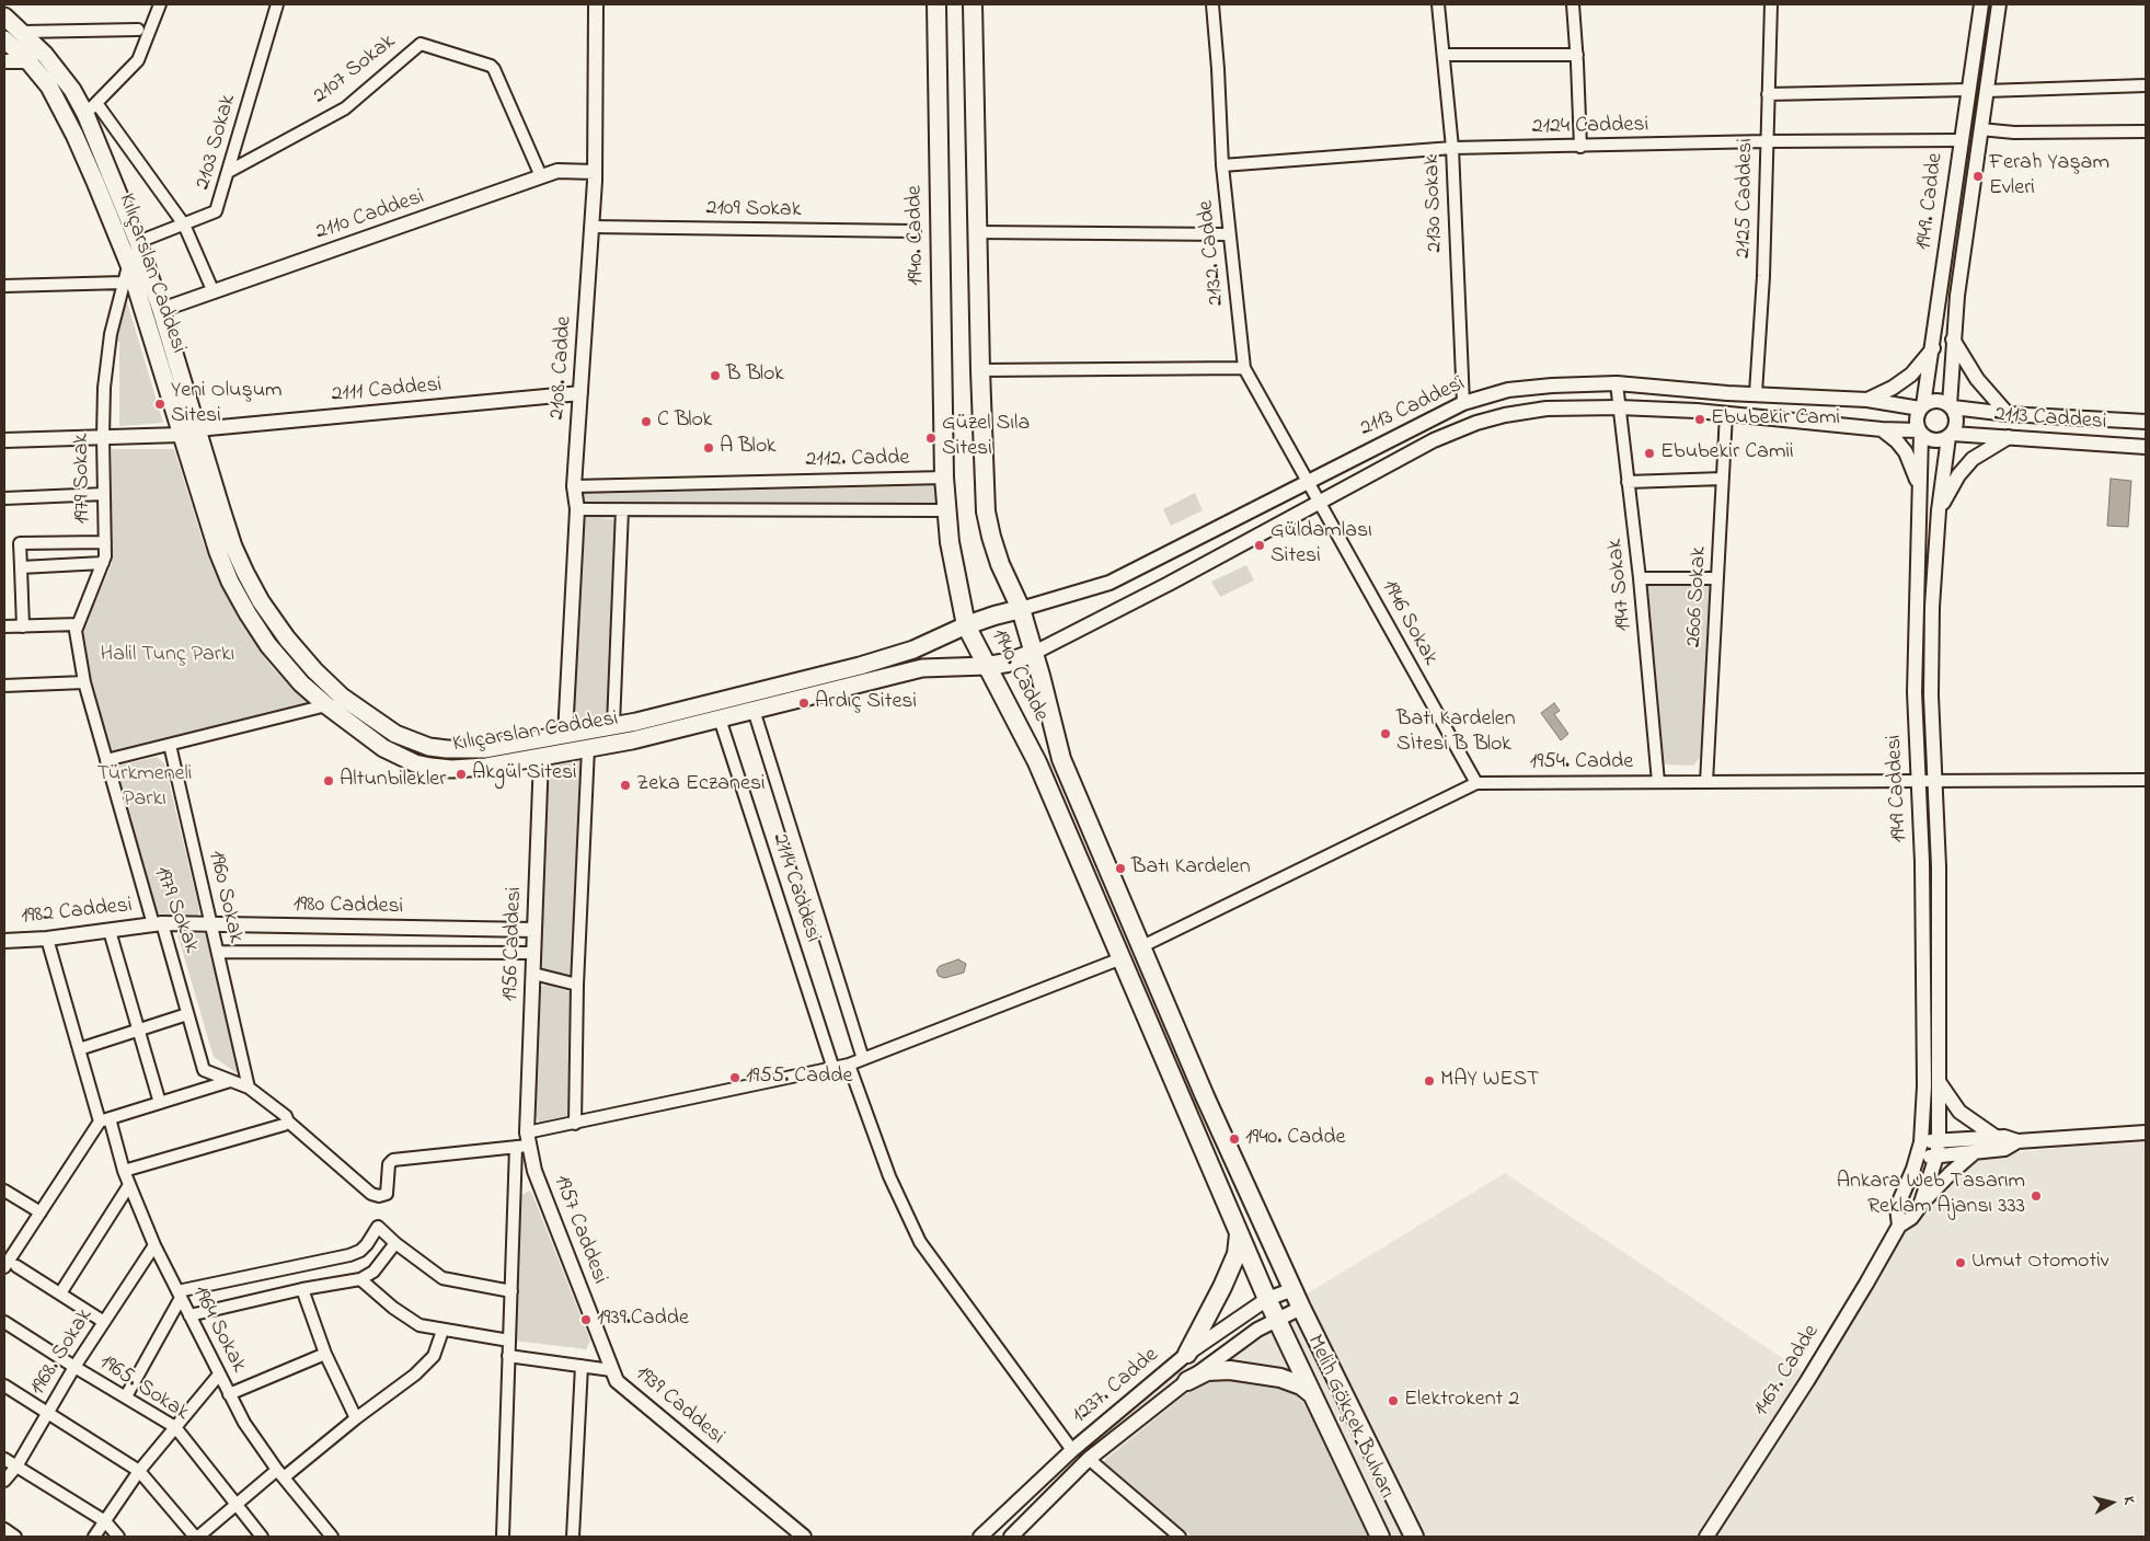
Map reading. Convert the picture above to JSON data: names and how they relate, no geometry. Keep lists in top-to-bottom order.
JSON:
{
  "streets": {
    "main road": ["1940. Cadde", "Kılıçarslan Caddesi", "Melih Gökçek Bulvarı"],
    "street": [
      "2107 Sokak",
      "2124 Caddesi",
      "2103 Sokak",
      "2125 Caddesi",
      "1949. Cadde",
      "2130 Sokak",
      "2109 Sokak",
      "2110 Caddesi",
      "2132. Cadde",
      "2108. Cadde",
      "2111 Caddesi",
      "2113 Caddesi",
      "2112. Cadde",
      "1979 Sokak",
      "1947 Sokak",
      "2606 Sokak",
      "1946 Sokak",
      "1954. Cadde",
      "1949 Caddesi",
      "2114 Caddesi",
      "1960 Sokak",
      "1980 Caddesi",
      "1982 Caddesi",
      "1956 Caddesi",
      "1957 Caddesi",
      "1964 Sokak",
      "1968. Sokak",
      "1467. Cadde",
      "1237. Cadde",
      "1965. Sokak",
      "1939 Caddesi"
    ]
  },
  "crossings": [
    ["2107 Sokak", "2103 Sokak"],
    ["2107 Sokak", "2110 Caddesi"],
    ["2124 Caddesi", "2125 Caddesi"],
    ["2124 Caddesi", "1949. Cadde"],
    ["2124 Caddesi", "2130 Sokak"],
    ["2124 Caddesi", "2132. Cadde"],
    ["2103 Sokak", "Kılıçarslan Caddesi"],
    ["2125 Caddesi", "2113 Caddesi"],
    ["1949. Cadde", "2113 Caddesi"],
    ["1949. Cadde", "1949 Caddesi"],
    ["2130 Sokak", "2113 Caddesi"],
    ["2109 Sokak", "2108. Cadde"],
    ["2110 Caddesi", "Kılıçarslan Caddesi"],
    ["2110 Caddesi", "2108. Cadde"],
    ["1940. Cadde", "Kılıçarslan Caddesi"],
    ["1940. Cadde", "2113 Caddesi"],
    ["1940. Cadde", "2112. Cadde"],
    ["1940. Cadde", "1954. Cadde"],
    ["1940. Cadde", "1237. Cadde"],
    ["1940. Cadde", "Melih Gökçek Bulvarı"],
    ["2132. Cadde", "2113 Caddesi"],
    ["2132. Cadde", "1946 Sokak"],
    ["Kılıçarslan Caddesi", "2108. Cadde"],
    ["Kılıçarslan Caddesi", "2111 Caddesi"],
    ["Kılıçarslan Caddesi", "1979 Sokak"],
    ["Kılıçarslan Caddesi", "2114 Caddesi"],
    ["Kılıçarslan Caddesi", "1956 Caddesi"],
    ["2108. Cadde", "2111 Caddesi"],
    ["2108. Cadde", "2112. Cadde"],
    ["2113 Caddesi", "1947 Sokak"],
    ["2113 Caddesi", "2606 Sokak"],
    ["2113 Caddesi", "1946 Sokak"],
    ["2113 Caddesi", "1949 Caddesi"],
    ["1979 Sokak", "1960 Sokak"],
    ["1979 Sokak", "1980 Caddesi"],
    ["1979 Sokak", "1982 Caddesi"],
    ["1979 Sokak", "1956 Caddesi"],
    ["1979 Sokak", "1957 Caddesi"],
    ["1947 Sokak", "1954. Cadde"],
    ["2606 Sokak", "1954. Cadde"],
    ["1946 Sokak", "1954. Cadde"],
    ["1954. Cadde", "1949 Caddesi"],
    ["1949 Caddesi", "1467. Cadde"],
    ["1960 Sokak", "1980 Caddesi"],
    ["1980 Caddesi", "1982 Caddesi"],
    ["1980 Caddesi", "1956 Caddesi"],
    ["1982 Caddesi", "1964 Sokak"],
    ["1956 Caddesi", "1957 Caddesi"],
    ["1957 Caddesi", "1939 Caddesi"],
    ["1964 Sokak", "1968. Sokak"],
    ["1968. Sokak", "1965. Sokak"],
    ["1237. Cadde", "Melih Gökçek Bulvarı"]
  ],
  "parks": ["Halil Tunç Parkı", "Türkmeneli Parkı"],
  "places": [
    "Ferah Yaşam Evleri",
    "B Blok",
    "Yeni Oluşum Sitesi",
    "Ebubekir Cami",
    "C Blok",
    "Güzel Sıla Sitesi",
    "A Blok",
    "Ebubekir Camii",
    "Güldamlası Sitesi",
    "Ardıç Sitesi",
    "Batı Kardelen Sİtesi B Blok",
    "Akgül Sitesi",
    "Altunbilekler",
    "Zeka Eczanesi",
    "Batı Kardelen",
    "1955. Cadde",
    "MAY WEST",
    "1940. Cadde",
    "Ankara Web Tasarım Reklam Ajansı 333",
    "Umut Otomotiv",
    "1939.Cadde",
    "Elektrokent 2"
  ],
  "north": "right"
}
